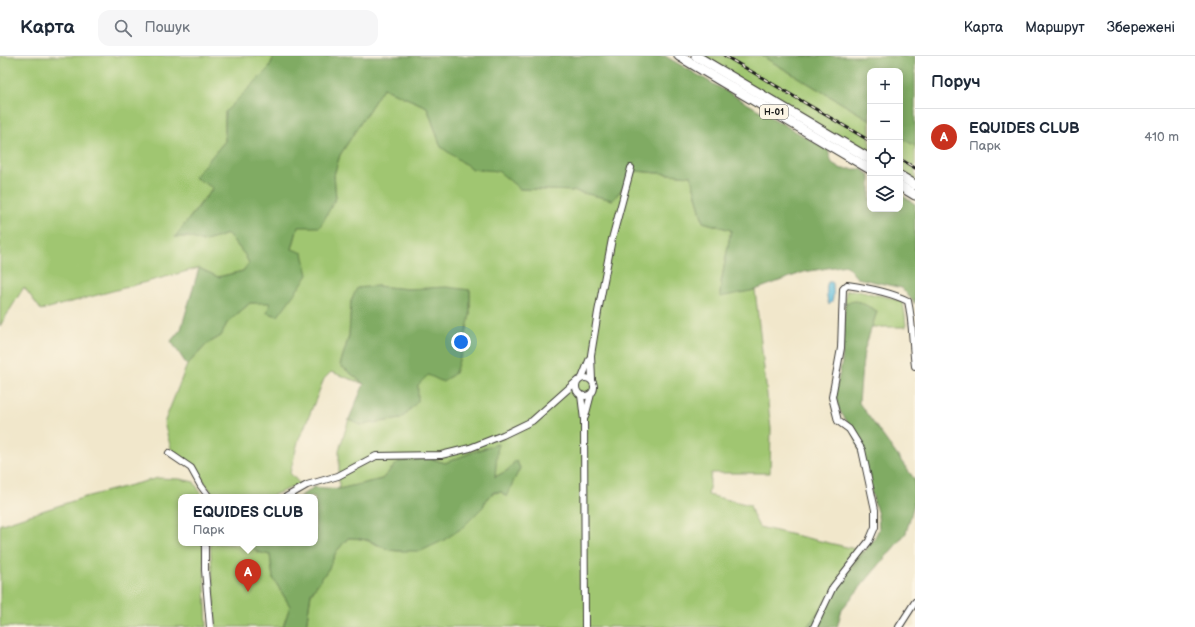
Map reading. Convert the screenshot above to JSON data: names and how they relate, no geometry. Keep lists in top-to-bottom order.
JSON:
{
  "streets": {
    "main road": ["Н-01"]
  },
  "page": {
    "header": "Карта",
    "search": "Пошук",
    "nav": ["Карта", "Маршрут", "Збережені"],
    "heading": "Поруч",
    "map_buttons": ["+", "−"],
    "list": [
      {
        "mark": "A",
        "name": "EQUIDES CLUB",
        "note": "Парк",
        "value": "410 m"
      }
    ],
    "popup": ["EQUIDES CLUB", "Парк"],
    "pins": "A"
  }
}
